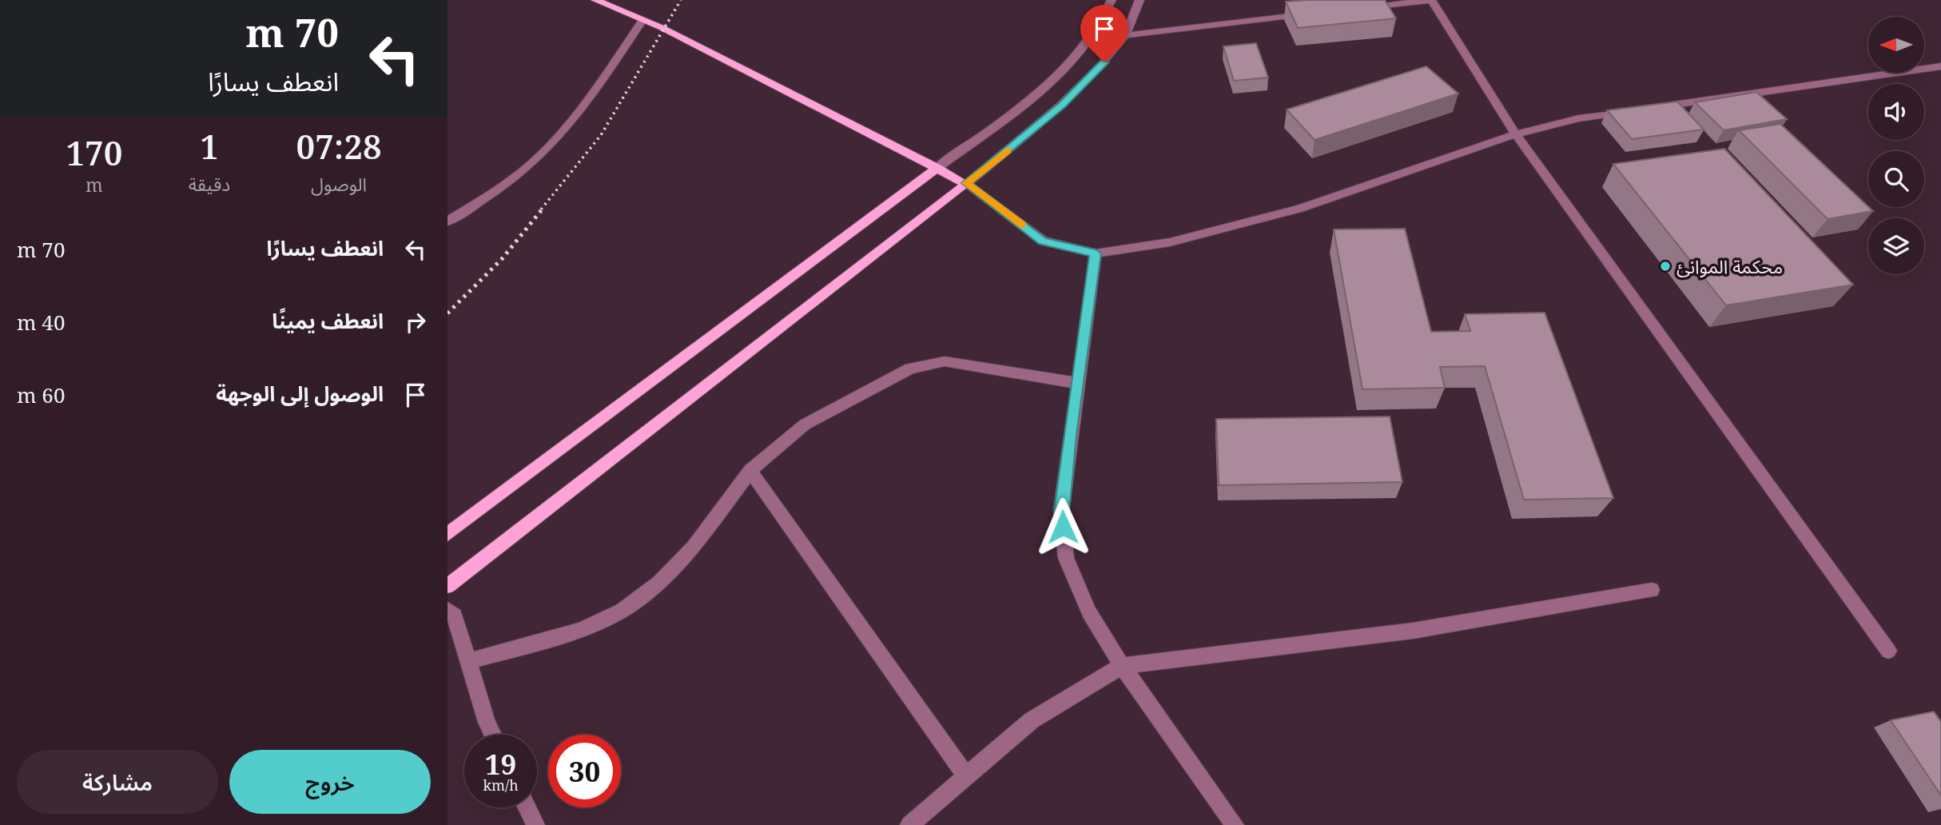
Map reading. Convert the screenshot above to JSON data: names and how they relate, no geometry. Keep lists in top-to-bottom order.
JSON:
{
  "places": ["محكمة الموانئ"],
  "north": "left",
  "page": {
    "turn": ["70 m", "انعطف يسارًا"],
    "eta": [
      "07:28",
      "الوصول",
      "1",
      "دقيقة",
      "170",
      "m"
    ],
    "list": [
      {
        "name": "انعطف يسارًا",
        "value": "70 m"
      },
      {
        "name": "انعطف يمينًا",
        "value": "40 m"
      },
      {
        "name": "الوصول إلى الوجهة",
        "value": "60 m"
      }
    ],
    "speed": "19 km/h",
    "limit": "30",
    "buttons": ["خروج", "مشاركة"]
  }
}
